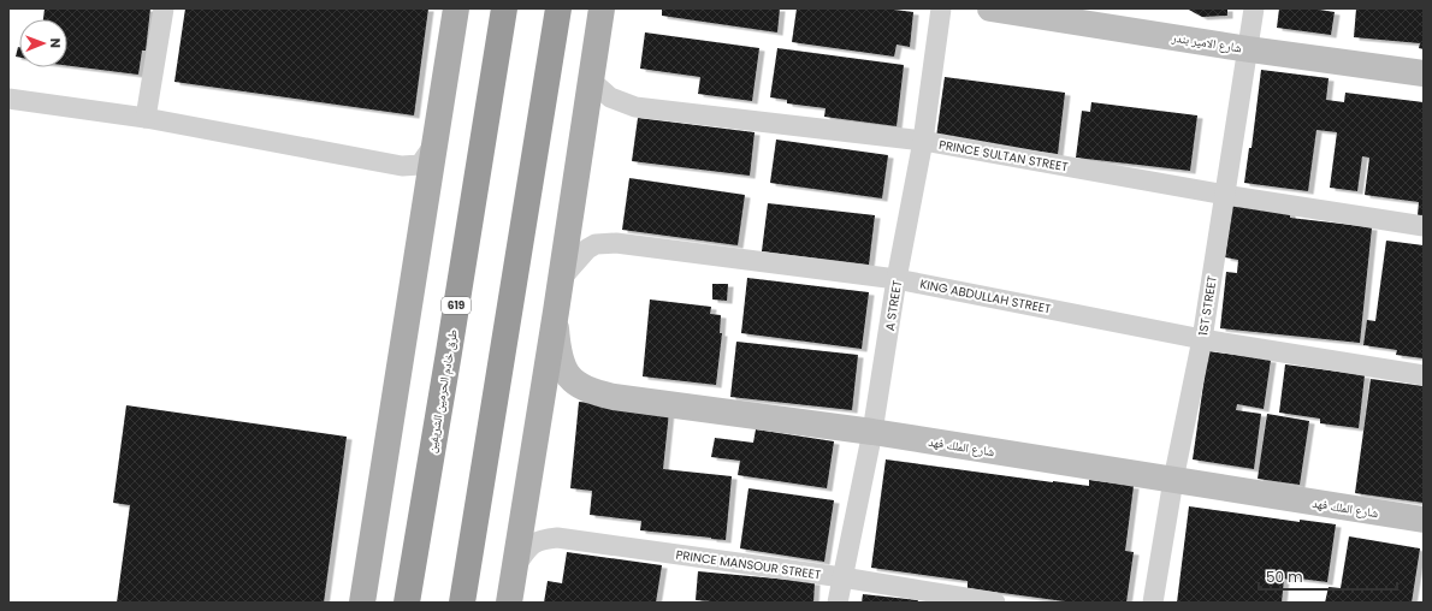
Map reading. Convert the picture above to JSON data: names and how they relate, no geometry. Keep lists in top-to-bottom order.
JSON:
{
  "streets": {
    "highway": ["619", "طرق خادم الحرمين الشريفين"],
    "street": [
      "شارع الامير بندر",
      "PRINCE SULTAN STREET",
      "KING ABDULLAH STREET",
      "A STREET",
      "1ST STREET",
      "شارع الملك فهد",
      "PRINCE MANSOUR STREET"
    ]
  },
  "crossings": [
    ["شارع الامير بندر", "1ST STREET"],
    ["PRINCE SULTAN STREET", "A STREET"],
    ["PRINCE SULTAN STREET", "1ST STREET"],
    ["KING ABDULLAH STREET", "A STREET"],
    ["KING ABDULLAH STREET", "1ST STREET"],
    ["A STREET", "شارع الملك فهد"],
    ["A STREET", "PRINCE MANSOUR STREET"],
    ["1ST STREET", "شارع الملك فهد"]
  ],
  "scale_bar": "50 m",
  "north": "right"
}
